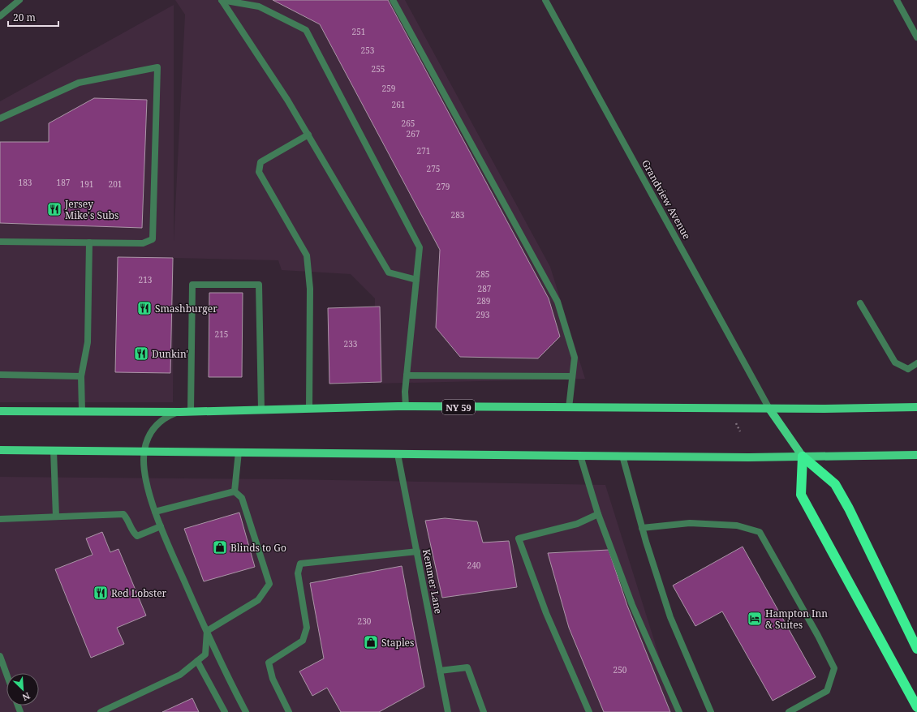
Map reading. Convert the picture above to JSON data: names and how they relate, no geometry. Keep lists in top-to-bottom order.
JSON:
{
  "streets": {
    "main road": ["NY 59"],
    "street": ["Grandview Avenue", "Kemmer Lane"]
  },
  "crossings": [
    ["Grandview Avenue", "NY 59"]
  ],
  "places": {
    "restaurant": [
      "Jersey Mike's Subs",
      "Smashburger",
      "Dunkin'",
      "Red Lobster"
    ],
    "shop": ["Blinds to Go", "Staples"],
    "hotel": ["Hampton Inn & Suites"]
  },
  "house_numbers": [
    "251",
    "253",
    "255",
    "259",
    "261",
    "265",
    "267",
    "271",
    "275",
    "183",
    "187",
    "191",
    "201",
    "279",
    "283",
    "285",
    "213",
    "287",
    "289",
    "293",
    "215",
    "233",
    "240",
    "230",
    "250"
  ],
  "scale_bar": "20 m",
  "north": "bottom right"
}
